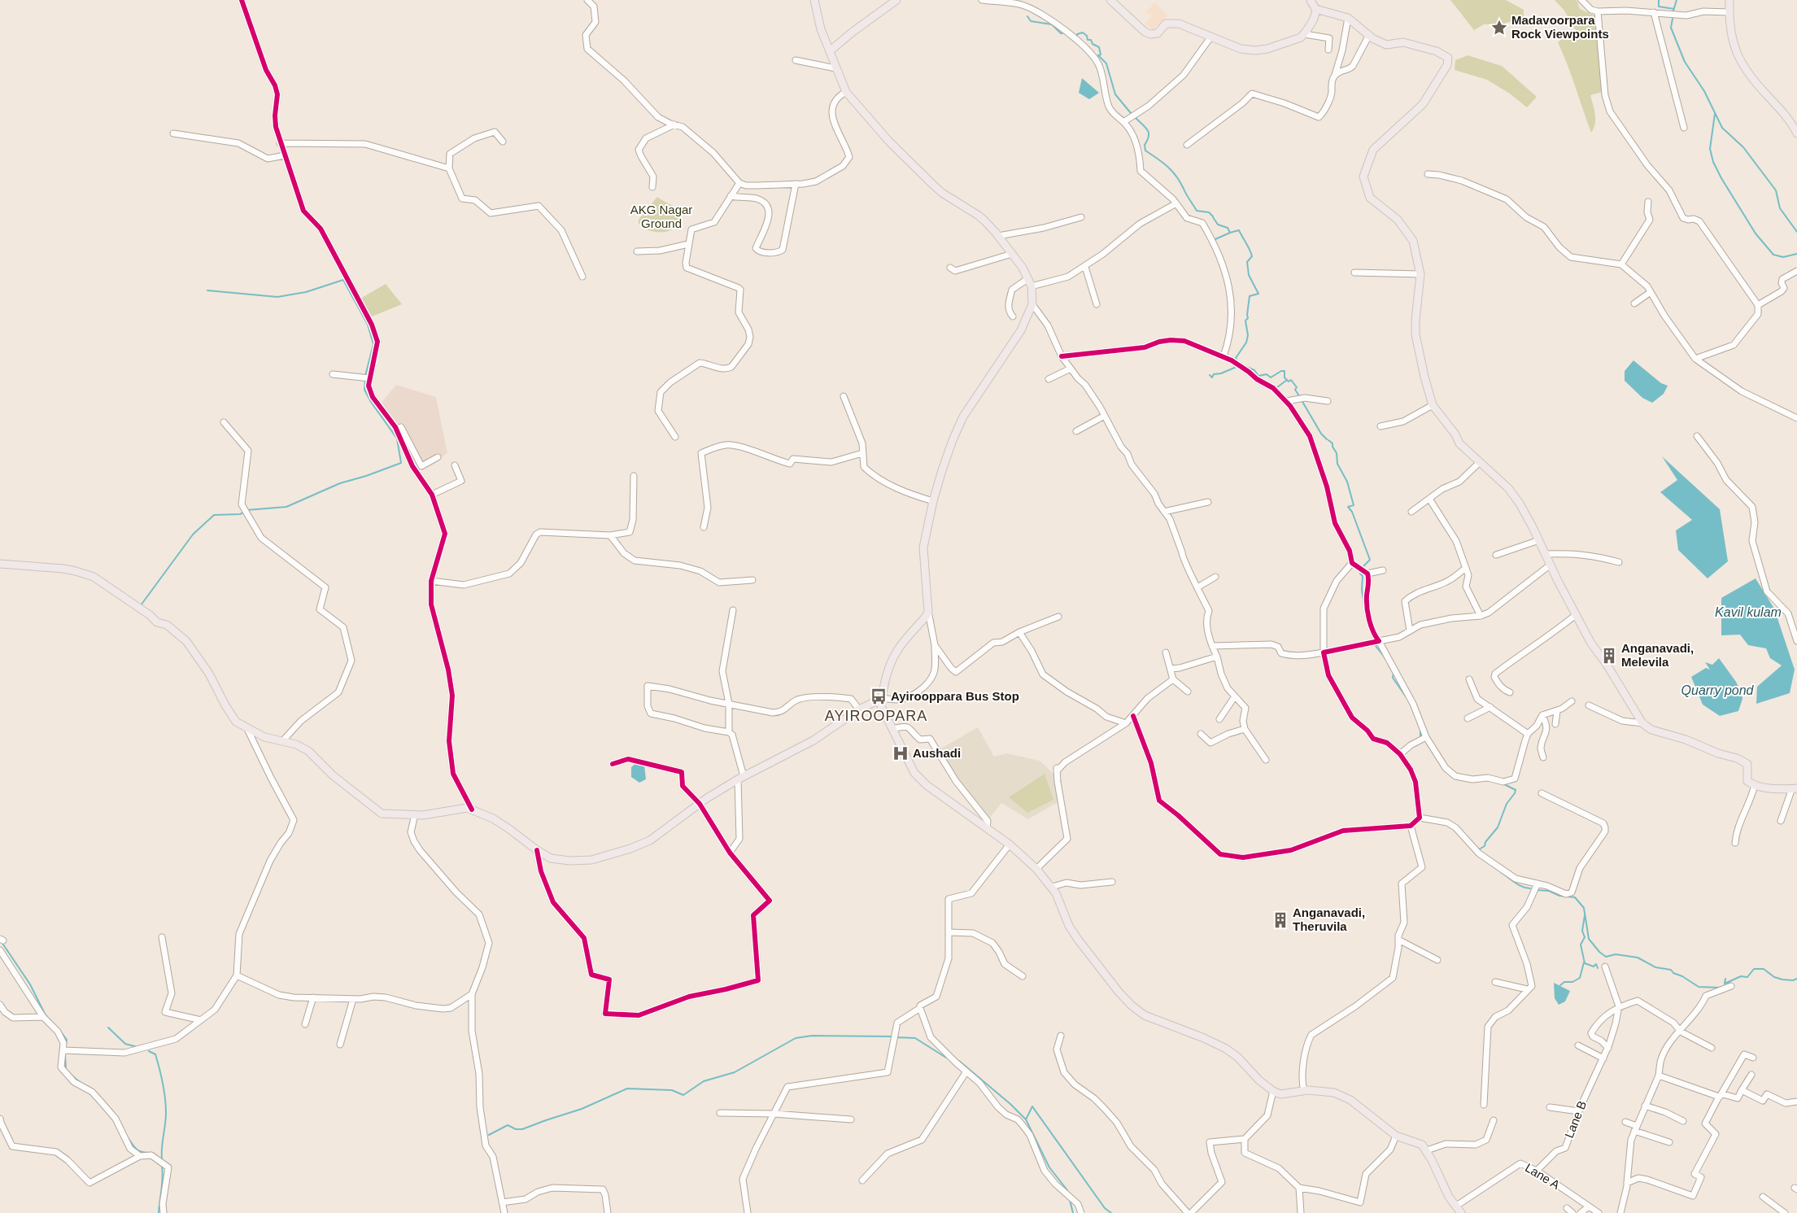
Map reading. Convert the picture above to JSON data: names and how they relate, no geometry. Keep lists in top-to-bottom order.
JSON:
{
  "streets": {
    "street": ["Lane B", "Lane A"]
  },
  "crossings": [
    ["Lane B", "Lane A"]
  ],
  "districts": ["AYIROOPARA"],
  "water": ["Kavil kulam", "Quarry pond"],
  "parks": ["AKG Nagar Ground"],
  "places": {
    "place": ["Madavoorpara Rock Viewpoints"],
    "building": ["Anganavadi, Melevila", "Anganavadi, Theruvila"],
    "bus stop": ["Ayirooppara Bus Stop"],
    "hospital": ["Aushadi"]
  }
}
